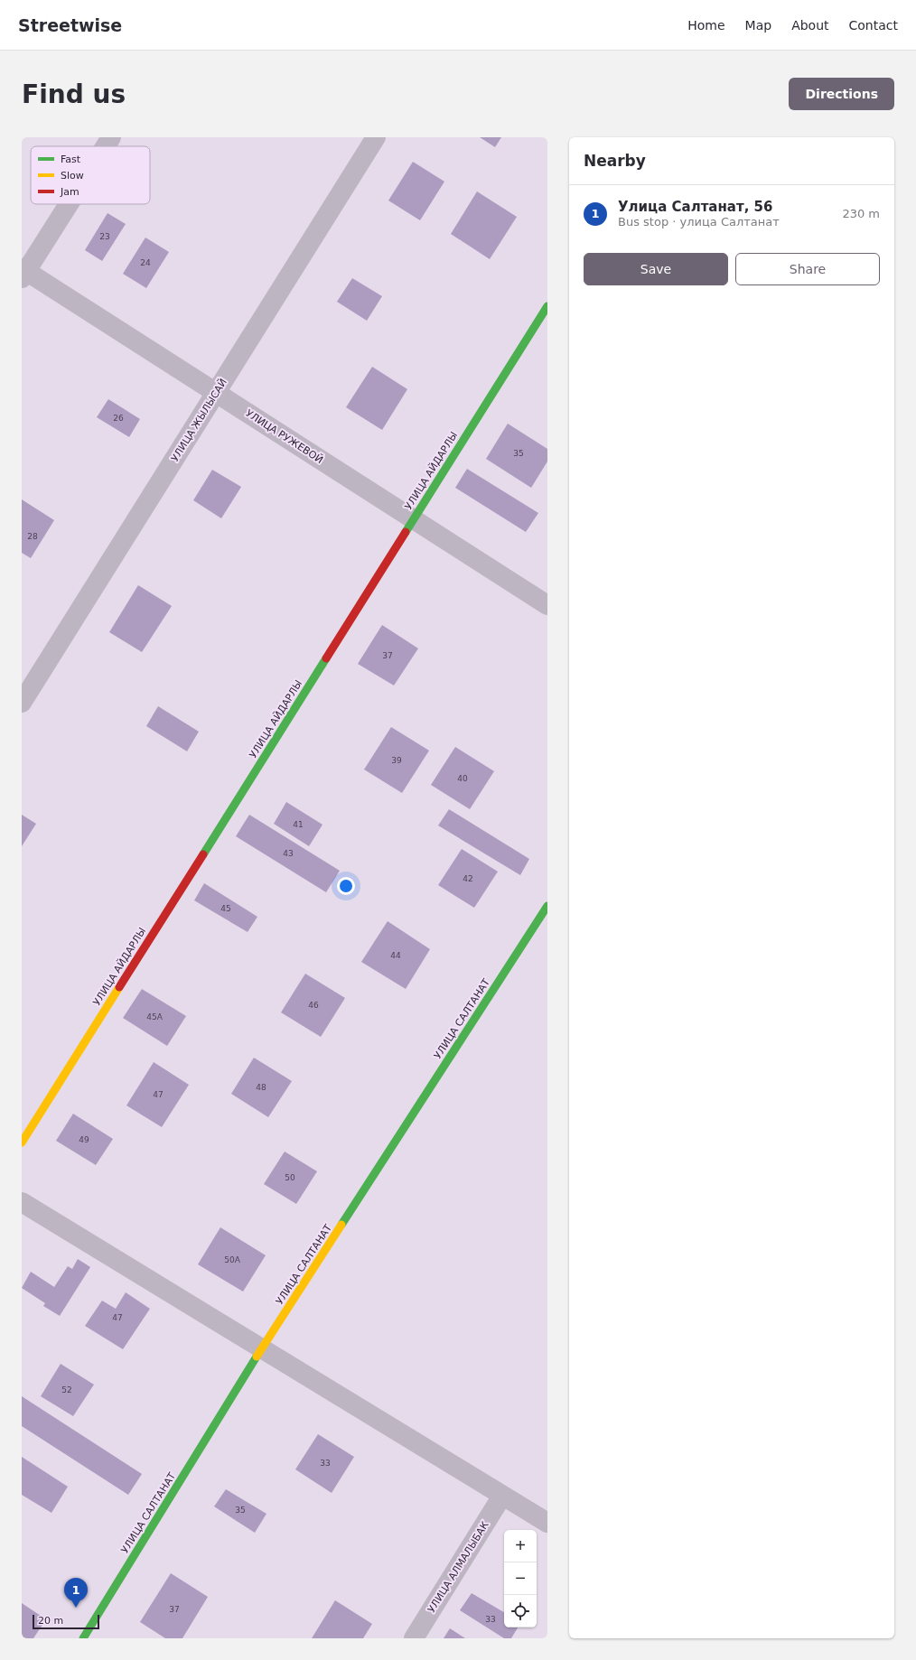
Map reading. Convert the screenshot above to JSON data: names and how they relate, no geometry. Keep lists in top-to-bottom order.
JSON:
{
  "streets": {
    "street": [
      "УЛИЦА ЖЫЛЫСАЙ",
      "УЛИЦА РУЖЕВОЙ",
      "УЛИЦА АЙДАРЛЫ",
      "УЛИЦА САЛТАНАТ",
      "УЛИЦА АЛМАЛЫБАК"
    ]
  },
  "crossings": [
    ["УЛИЦА ЖЫЛЫСАЙ", "УЛИЦА РУЖЕВОЙ"],
    ["УЛИЦА РУЖЕВОЙ", "УЛИЦА АЙДАРЛЫ"]
  ],
  "house_numbers": [
    "23",
    "24",
    "26",
    "35",
    "28",
    "37",
    "39",
    "40",
    "41",
    "43",
    "42",
    "45",
    "44",
    "46",
    "45А",
    "48",
    "47",
    "49",
    "50",
    "50А",
    "47",
    "52",
    "33",
    "35",
    "37",
    "33"
  ],
  "legend": ["Fast", "Slow", "Jam"],
  "scale_bar": "20 m",
  "page": {
    "header": "Streetwise",
    "nav": [
      "Home",
      "Map",
      "About",
      "Contact"
    ],
    "buttons": [
      "Directions",
      ["Save", "Share"]
    ],
    "title": "Find us",
    "heading": "Nearby",
    "list": [
      {
        "mark": "1",
        "name": "Улица Салтанат, 56",
        "note": "Bus stop · улица Салтанат",
        "value": "230 m"
      }
    ],
    "map_buttons": ["+", "−"],
    "pins": "1",
    "scale": "20 m"
  }
}
